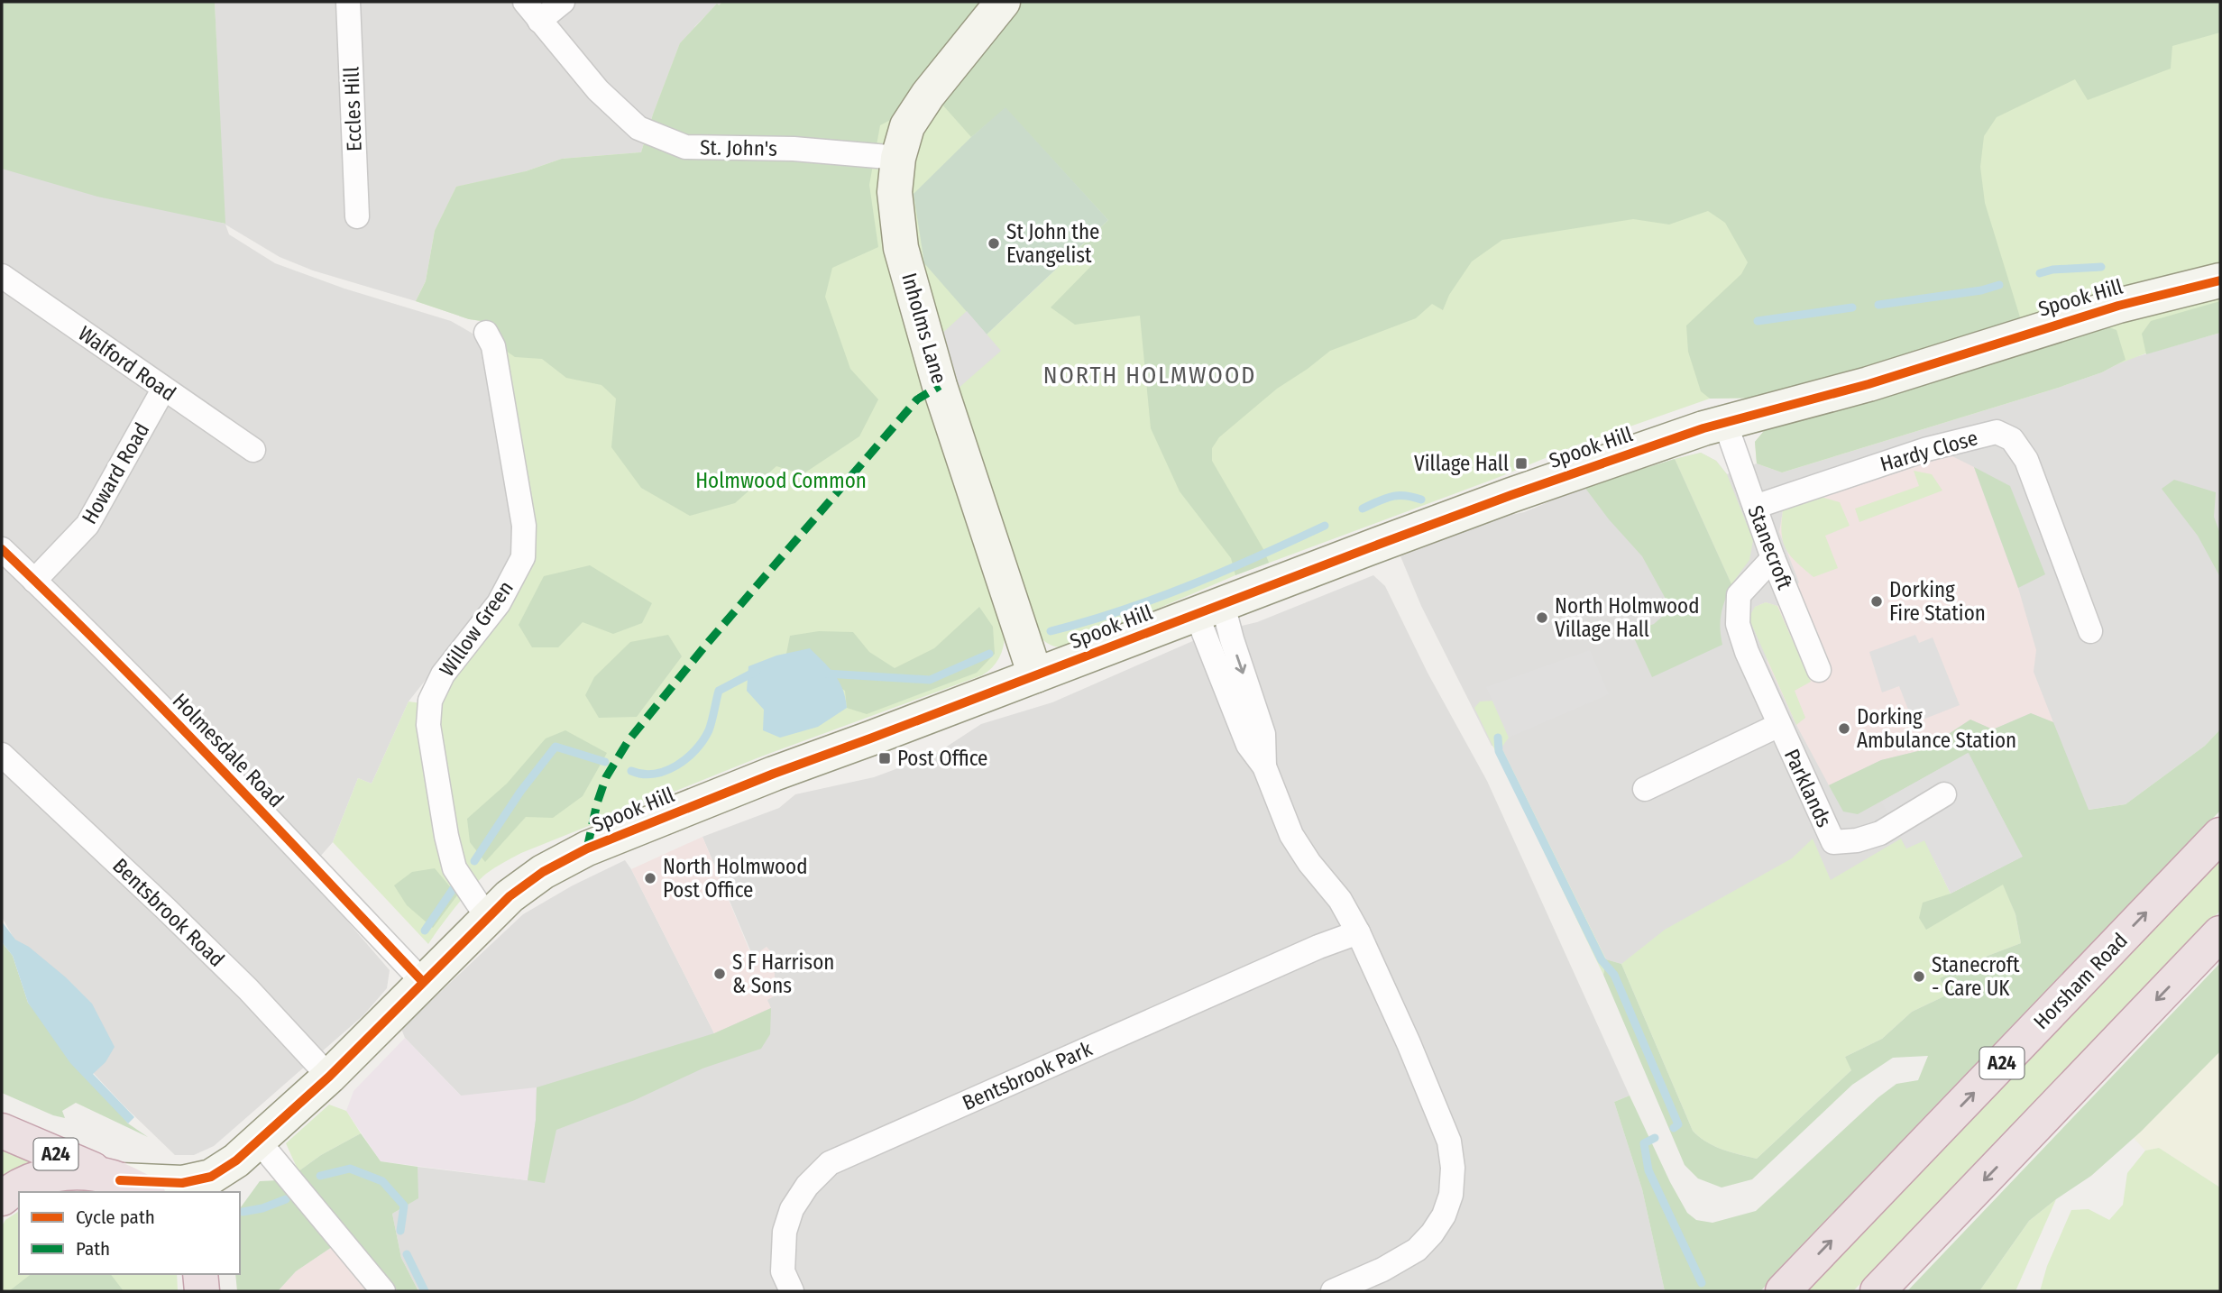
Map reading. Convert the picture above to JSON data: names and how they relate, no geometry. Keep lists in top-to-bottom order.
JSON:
{
  "streets": {
    "highway": ["Horsham Road", "A24"],
    "street": [
      "Eccles Hill",
      "St. John's",
      "Spook Hill",
      "Inholms Lane",
      "Walford Road",
      "Hardy Close",
      "Howard Road",
      "Stanecroft",
      "Willow Green",
      "Holmesdale Road",
      "Parklands",
      "Bentsbrook Road",
      "Bentsbrook Park"
    ]
  },
  "crossings": [
    ["St. John's", "Inholms Lane"],
    ["Spook Hill", "Inholms Lane"],
    ["Spook Hill", "Stanecroft"],
    ["Spook Hill", "Willow Green"],
    ["Spook Hill", "Holmesdale Road"],
    ["Spook Hill", "Bentsbrook Road"],
    ["Spook Hill", "A24"],
    ["Walford Road", "Howard Road"],
    ["Hardy Close", "Stanecroft"],
    ["Howard Road", "Holmesdale Road"],
    ["Stanecroft", "Parklands"]
  ],
  "districts": ["NORTH HOLMWOOD"],
  "parks": ["Holmwood Common"],
  "places": {
    "other": [
      "St John the Evangelist",
      "Dorking Fire Station",
      "North Holmwood Village Hall",
      "Dorking Ambulance Station",
      "North Holmwood Post Office",
      "S F Harrison & Sons",
      "Stanecroft - Care UK"
    ],
    "transit": ["Village Hall", "Post Office"]
  },
  "legend": ["Cycle path", "Path"]
}
